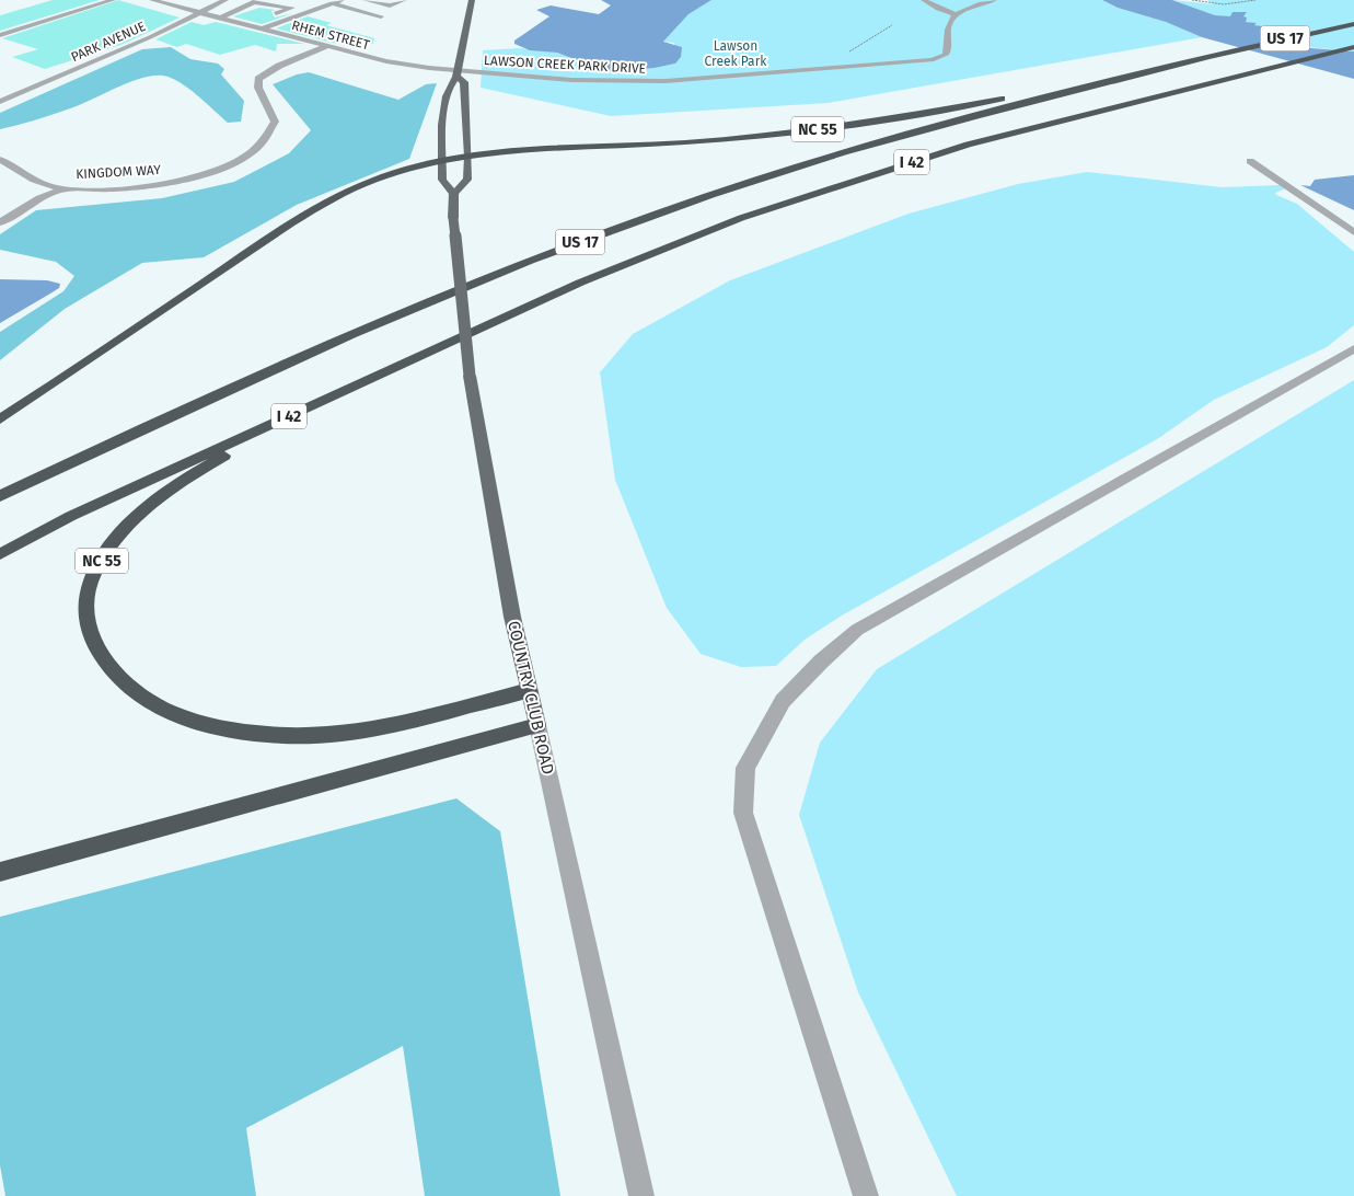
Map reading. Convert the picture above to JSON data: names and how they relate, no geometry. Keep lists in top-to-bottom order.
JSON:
{
  "streets": {
    "highway": ["US 17", "NC 55", "I 42"],
    "main road": ["COUNTRY CLUB ROAD"],
    "street": [
      "RHEM STREET",
      "PARK AVENUE",
      "LAWSON CREEK PARK DRIVE",
      "KINGDOM WAY"
    ]
  },
  "crossings": [
    ["RHEM STREET", "PARK AVENUE"],
    ["RHEM STREET", "LAWSON CREEK PARK DRIVE"],
    ["RHEM STREET", "COUNTRY CLUB ROAD"],
    ["US 17", "NC 55"],
    ["LAWSON CREEK PARK DRIVE", "COUNTRY CLUB ROAD"],
    ["NC 55", "I 42"],
    ["NC 55", "COUNTRY CLUB ROAD"]
  ],
  "parks": ["Lawson Creek Park"]
}
